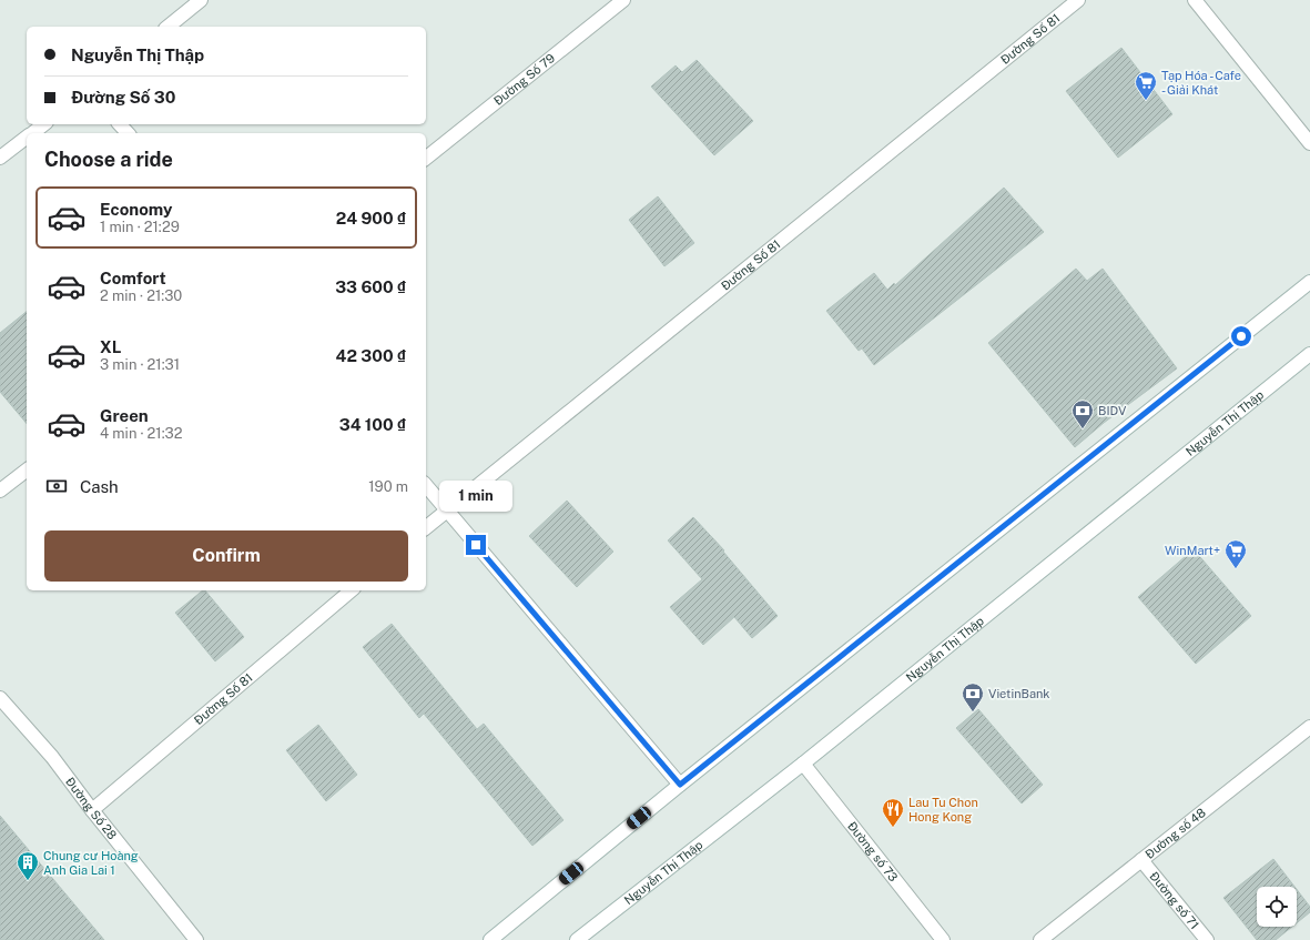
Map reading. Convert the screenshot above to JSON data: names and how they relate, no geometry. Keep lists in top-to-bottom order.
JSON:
{
  "streets": {
    "street": [
      "Đường Số 81",
      "Đường Số 79",
      "Nguyễn Thị Thập",
      "Đường Số 28",
      "Đường số 48",
      "Đường số 73",
      "Đường số 71"
    ]
  },
  "crossings": [
    ["Đường Số 81", "Đường Số 28"],
    ["Nguyễn Thị Thập", "Đường số 73"],
    ["Đường số 48", "Đường số 71"]
  ],
  "places": {
    "supermarket": ["Tạp Hóa - Cafe - Giải Khát", "WinMart+"],
    "bank": ["BIDV", "VietinBank"],
    "restaurant": ["Lau Tu Chon Hong Kong"],
    "building": ["Chung cư Hoàng Anh Gia Lai 1"]
  },
  "page": {
    "banner": ["Nguyễn Thị Thập", "Đường Số 30"],
    "heading": "Choose a ride",
    "list": [
      {
        "name": "Economy",
        "note": "1 min · 21:29",
        "value": "24 900 ₫"
      },
      {
        "name": "Comfort",
        "note": "2 min · 21:30",
        "value": "33 600 ₫"
      },
      {
        "name": "XL",
        "note": "3 min · 21:31",
        "value": "42 300 ₫"
      },
      {
        "name": "Green",
        "note": "4 min · 21:32",
        "value": "34 100 ₫"
      }
    ],
    "pay": ["Cash", "190 m"],
    "bubble": "1 min",
    "buttons": "Confirm"
  }
}
